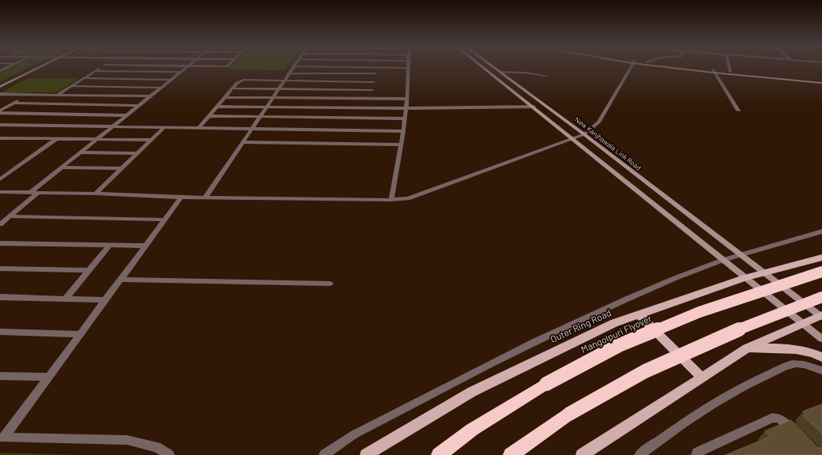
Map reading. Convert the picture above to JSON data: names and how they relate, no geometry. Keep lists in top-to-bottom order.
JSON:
{
  "streets": {
    "highway": ["Mangolpuri Flyover"],
    "main road": ["New Kanjhawala Link Road", "Outer Ring Road"]
  },
  "crossings": [
    ["New Kanjhawala Link Road", "Outer Ring Road"]
  ]
}
